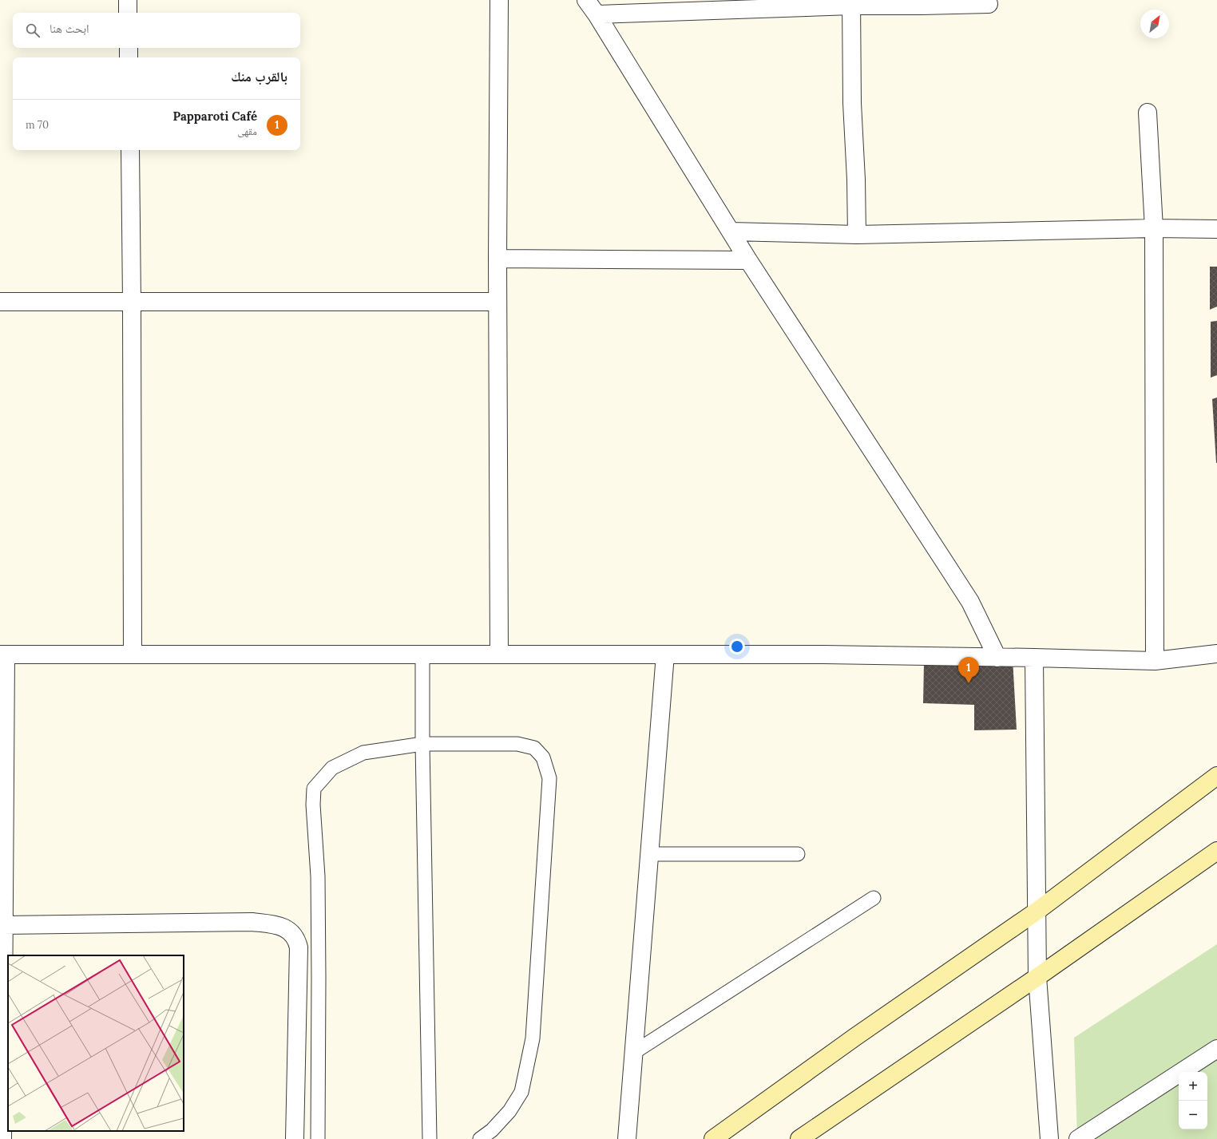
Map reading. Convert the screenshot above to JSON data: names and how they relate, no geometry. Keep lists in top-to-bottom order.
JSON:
{
  "north": "top right",
  "page": {
    "search": "ابحث هنا",
    "heading": "بالقرب منك",
    "list": [
      {
        "mark": "1",
        "name": "Papparoti Café",
        "note": "مقهى",
        "value": "70 m"
      }
    ],
    "pins": "1",
    "map_buttons": ["+", "−"]
  }
}
